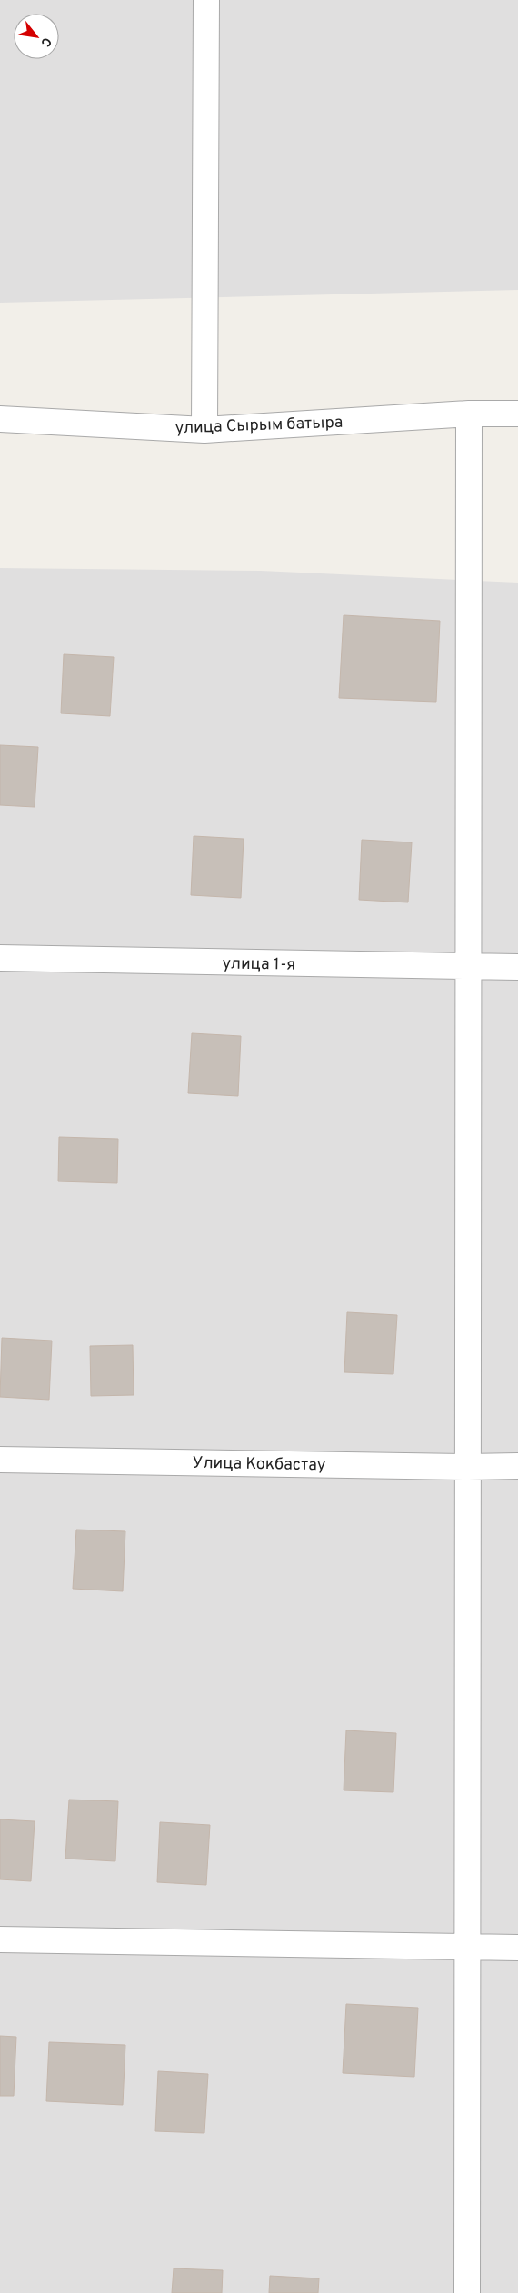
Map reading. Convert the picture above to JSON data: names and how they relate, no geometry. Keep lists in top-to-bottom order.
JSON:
{
  "streets": {
    "street": ["улица Сырым батыра", "улица 1-я", "Улица Кокбастау"]
  },
  "north": "bottom right"
}
